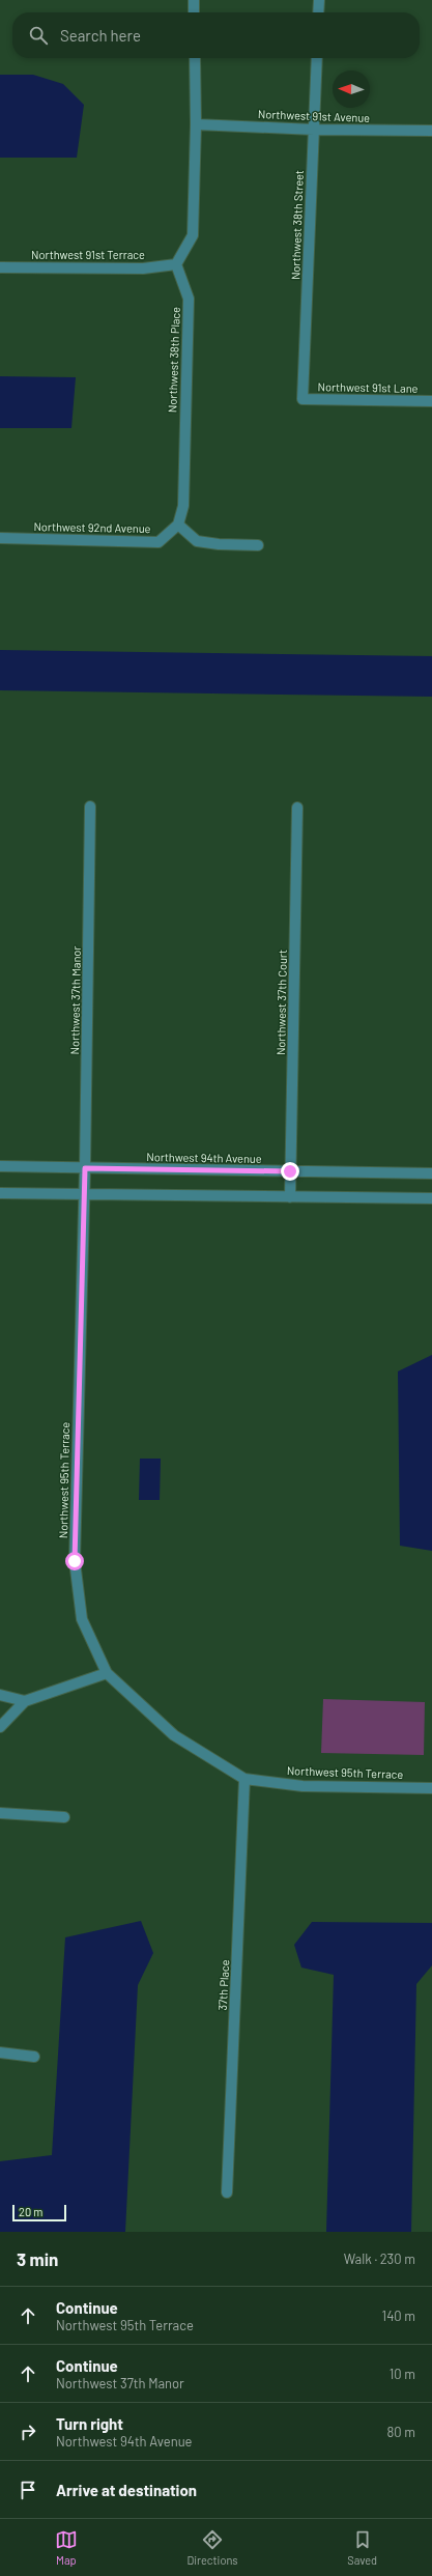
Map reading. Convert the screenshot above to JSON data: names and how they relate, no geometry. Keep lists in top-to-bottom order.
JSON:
{
  "streets": {
    "street": [
      "Northwest 91st Avenue",
      "Northwest 38th Street",
      "Northwest 91st Terrace",
      "Northwest 38th Place",
      "Northwest 91st Lane",
      "Northwest 92nd Avenue",
      "Northwest 37th Manor",
      "Northwest 37th Court",
      "Northwest 94th Avenue",
      "Northwest 95th Terrace",
      "37th Place"
    ]
  },
  "crossings": [
    ["Northwest 91st Avenue", "Northwest 38th Street"],
    ["Northwest 38th Street", "Northwest 91st Lane"],
    ["Northwest 91st Terrace", "Northwest 38th Place"],
    ["Northwest 38th Place", "Northwest 92nd Avenue"],
    ["Northwest 37th Manor", "Northwest 94th Avenue"],
    ["Northwest 37th Manor", "Northwest 95th Terrace"],
    ["Northwest 37th Court", "Northwest 94th Avenue"],
    ["Northwest 95th Terrace", "37th Place"]
  ],
  "scale_bar": "20 m",
  "north": "left",
  "page": {
    "search": "Search here",
    "scale": "20 m",
    "heading": ["3 min", "Walk · 230 m"],
    "list": [
      ["Continue", "Northwest 95th Terrace", "140 m"],
      ["Continue", "Northwest 37th Manor", "10 m"],
      ["Turn right", "Northwest 94th Avenue", "80 m"],
      "Arrive at destination"
    ],
    "nav": ["Map", "Directions", "Saved"]
  }
}
